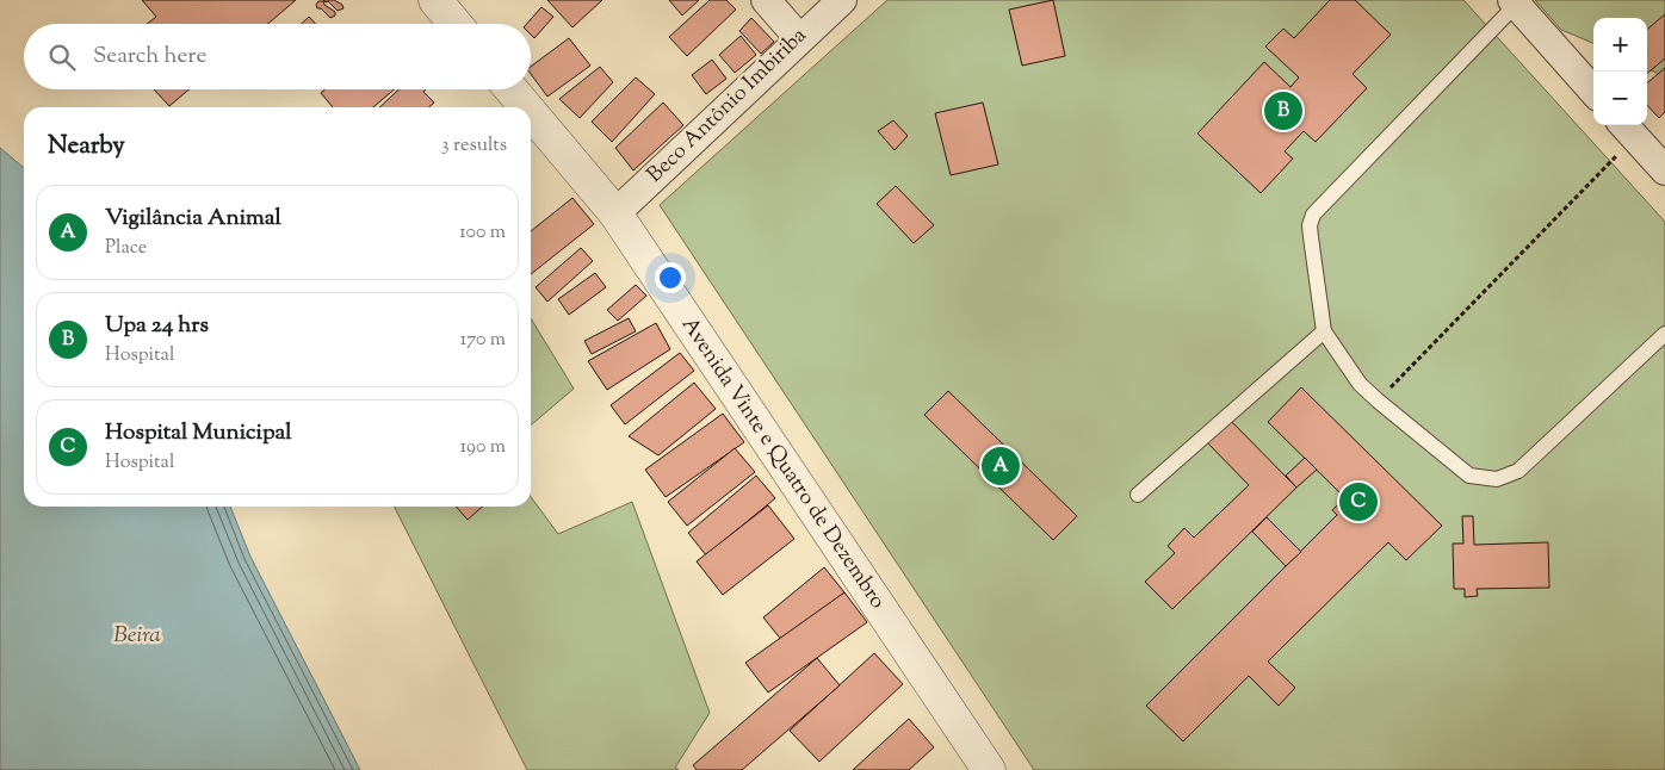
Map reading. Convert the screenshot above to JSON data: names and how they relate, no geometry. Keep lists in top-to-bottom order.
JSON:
{
  "streets": {
    "street": ["Beco Antônio Imbiriba", "Avenida Vinte e Quatro de Dezembro"]
  },
  "crossings": [
    ["Beco Antônio Imbiriba", "Avenida Vinte e Quatro de Dezembro"]
  ],
  "water": ["Beira"],
  "page": {
    "map_buttons": ["+", "−"],
    "search": "Search here",
    "pins": ["B", "A", "C"],
    "heading": ["Nearby", "3 results"],
    "list": [
      {
        "mark": "A",
        "name": "Vigilância Animal",
        "note": "Place",
        "value": "100 m"
      },
      {
        "mark": "B",
        "name": "Upa 24 hrs",
        "note": "Hospital",
        "value": "170 m"
      },
      {
        "mark": "C",
        "name": "Hospital Municipal",
        "note": "Hospital",
        "value": "190 m"
      }
    ]
  }
}
